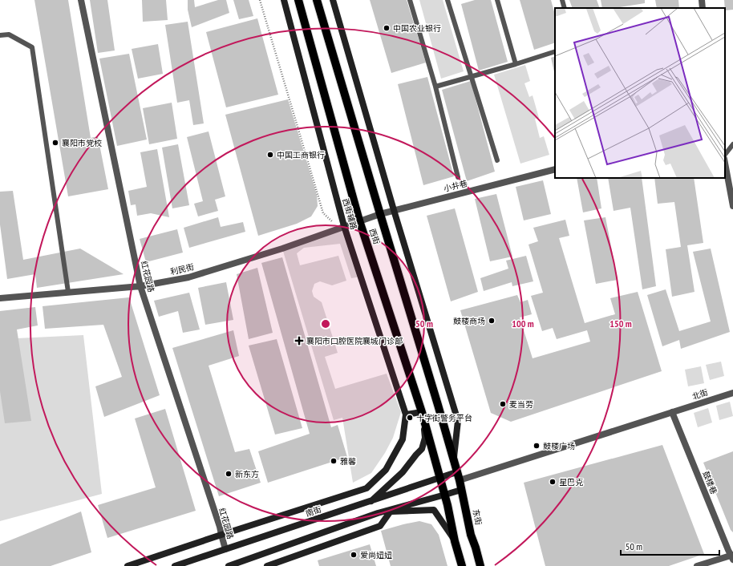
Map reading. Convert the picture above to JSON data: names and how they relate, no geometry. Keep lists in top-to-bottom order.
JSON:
{
  "streets": {
    "main road": ["西街", "东街"],
    "street": [
      "小井巷",
      "西街辅路",
      "利民街",
      "红花园路",
      "北街",
      "鼓楼巷",
      "南街"
    ]
  },
  "crossings": [
    ["小井巷", "西街"],
    ["小井巷", "利民街"],
    ["西街辅路", "利民街"],
    ["西街", "利民街"],
    ["西街", "南街"],
    ["西街", "东街"],
    ["利民街", "红花园路"],
    ["红花园路", "南街"],
    ["北街", "鼓楼巷"],
    ["北街", "东街"],
    ["南街", "东街"]
  ],
  "places": {
    "other": [
      "中国农业银行",
      "襄阳市党校",
      "中国工商银行",
      "鼓楼商场",
      "麦当劳",
      "十字街警务平台",
      "鼓楼广场",
      "雅馨",
      "新东方",
      "星巴克",
      "爱尚妞妞"
    ],
    "health": ["襄阳市口腔医院襄城门诊部"]
  },
  "scale_bar": "50 m",
  "rings": ["50 m", "100 m", "150 m"]
}
